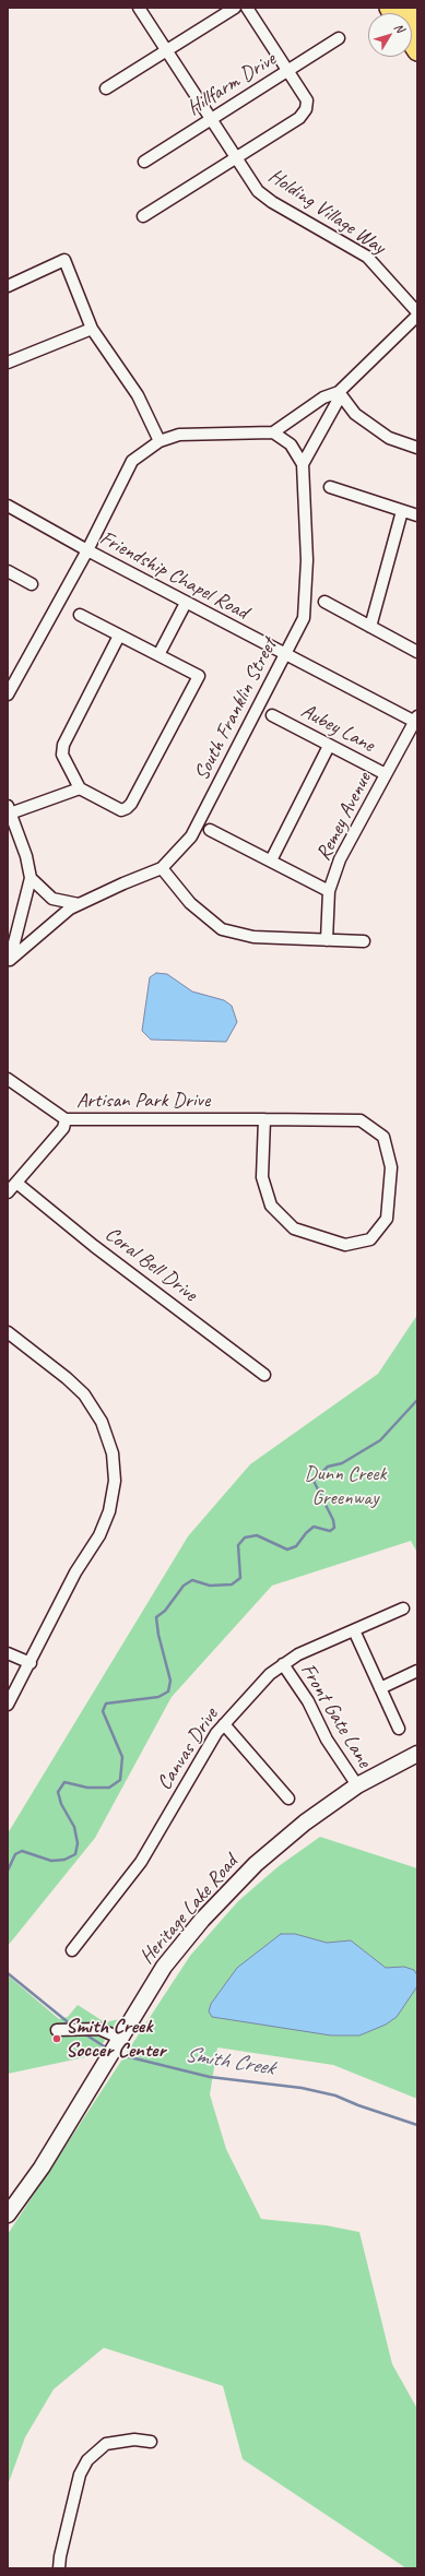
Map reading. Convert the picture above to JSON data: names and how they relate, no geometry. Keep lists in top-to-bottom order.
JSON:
{
  "streets": {
    "main road": ["Heritage Lake Road"],
    "street": [
      "Hillfarm Drive",
      "Holding Village Way",
      "Friendship Chapel Road",
      "South Franklin Street",
      "Aubey Lane",
      "Remey Avenue",
      "Artisan Park Drive",
      "Coral Bell Drive",
      "Front Gate Lane",
      "Canvas Drive"
    ]
  },
  "crossings": [
    ["Hillfarm Drive", "Holding Village Way"],
    ["Friendship Chapel Road", "South Franklin Street"],
    ["Friendship Chapel Road", "Remey Avenue"],
    ["Aubey Lane", "Remey Avenue"],
    ["Front Gate Lane", "Canvas Drive"],
    ["Front Gate Lane", "Heritage Lake Road"]
  ],
  "water": ["Smith Creek"],
  "parks": ["Dunn Creek Greenway"],
  "places": ["Smith Creek Soccer Center"],
  "north": "top right"
}
